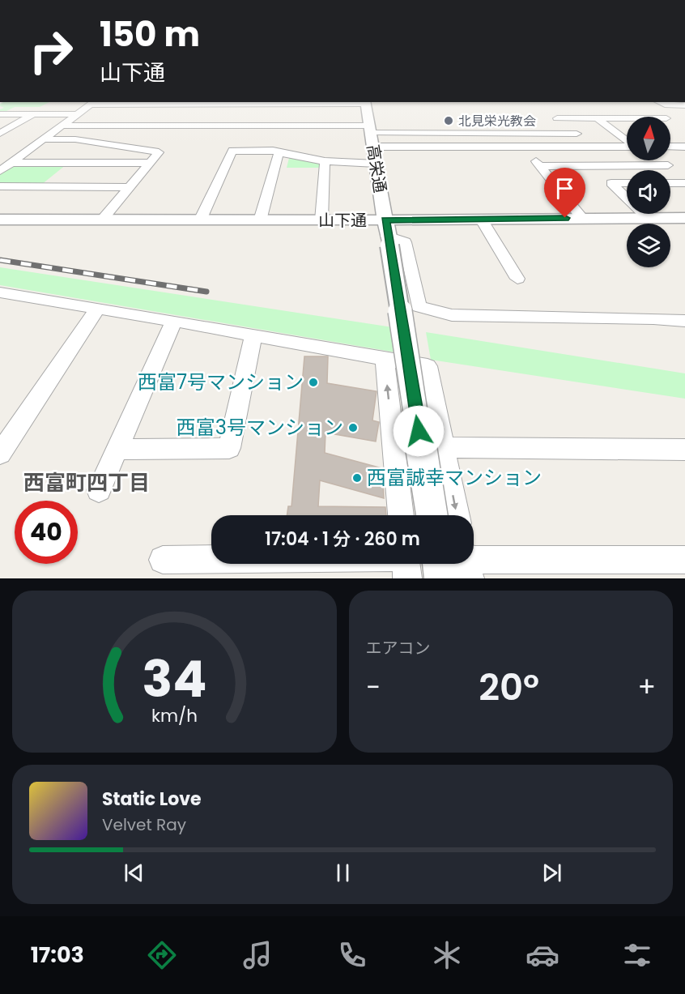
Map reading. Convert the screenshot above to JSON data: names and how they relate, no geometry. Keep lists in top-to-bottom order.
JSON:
{
  "streets": {
    "street": ["高栄通", "山下通"]
  },
  "crossings": [
    ["高栄通", "山下通"]
  ],
  "districts": ["西富町四丁目"],
  "places": [
    "北見栄光教会",
    "西富7号マンション",
    "西富3号マンション",
    "西富誠幸マンション"
  ],
  "north": "top",
  "page": {
    "turn": ["150 m", "山下通"],
    "limit": "40",
    "trip": "17:04 · 1 分 · 260 m",
    "tile": "エアコン",
    "heat": ["−", "20°", "+"],
    "song": ["Static Love", "Velvet Ray"],
    "tabs": "17:03",
    "gauge": ["34", "km/h"]
  }
}
